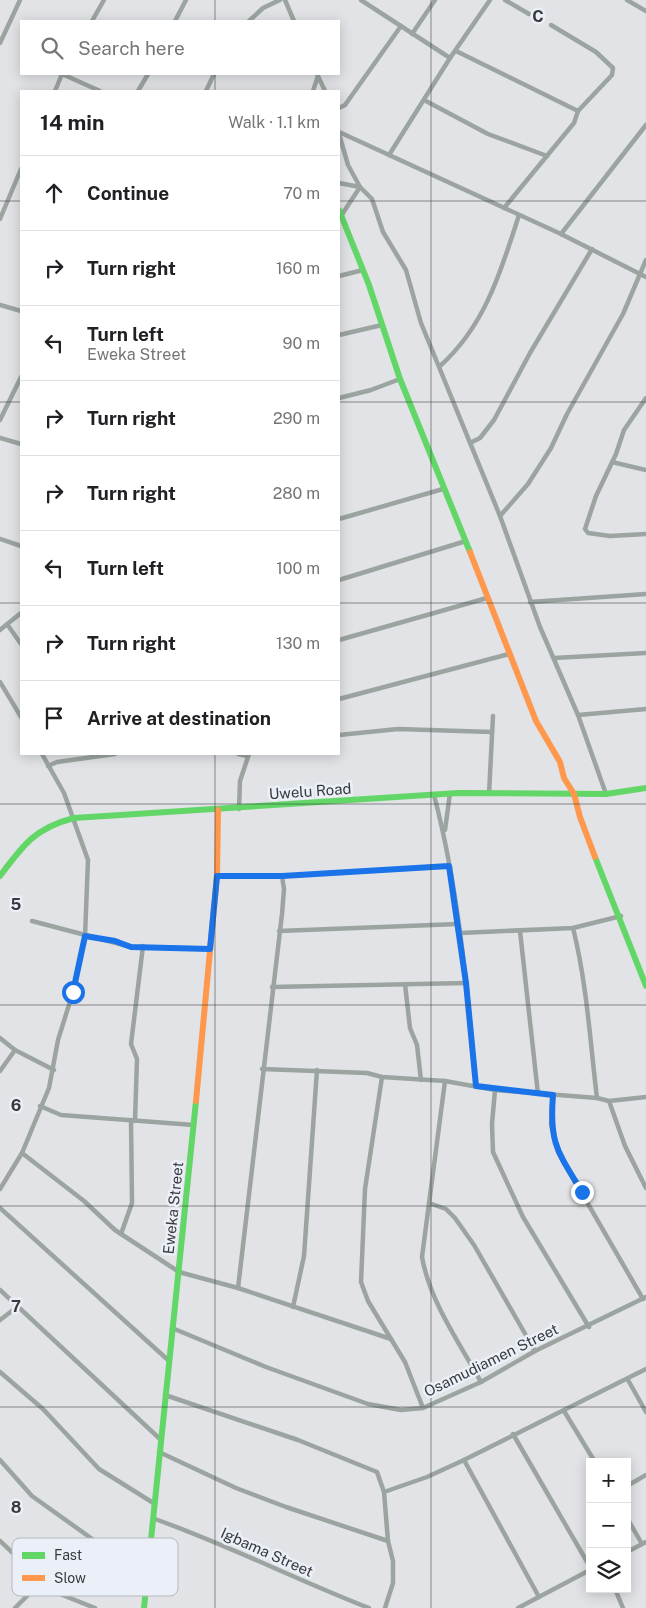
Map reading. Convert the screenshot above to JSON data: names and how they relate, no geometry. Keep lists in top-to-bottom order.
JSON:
{
  "streets": {
    "street": [
      "Uwelu Road",
      "Eweka Street",
      "Osamudiamen Street",
      "Igbama Street"
    ]
  },
  "crossings": [
    ["Uwelu Road", "Eweka Street"],
    ["Eweka Street", "Osamudiamen Street"],
    ["Eweka Street", "Igbama Street"]
  ],
  "legend": ["Fast", "Slow"],
  "page": {
    "search": "Search here",
    "heading": ["14 min", "Walk · 1.1 km"],
    "list": [
      ["Continue", "70 m"],
      ["Turn right", "160 m"],
      ["Turn left", "Eweka Street", "90 m"],
      ["Turn right", "290 m"],
      ["Turn right", "280 m"],
      ["Turn left", "100 m"],
      ["Turn right", "130 m"],
      "Arrive at destination"
    ],
    "map_buttons": ["+", "−"]
  },
  "grid": {
    "columns": ["C"],
    "rows": [
      "5",
      "6",
      "7",
      "8"
    ]
  }
}
